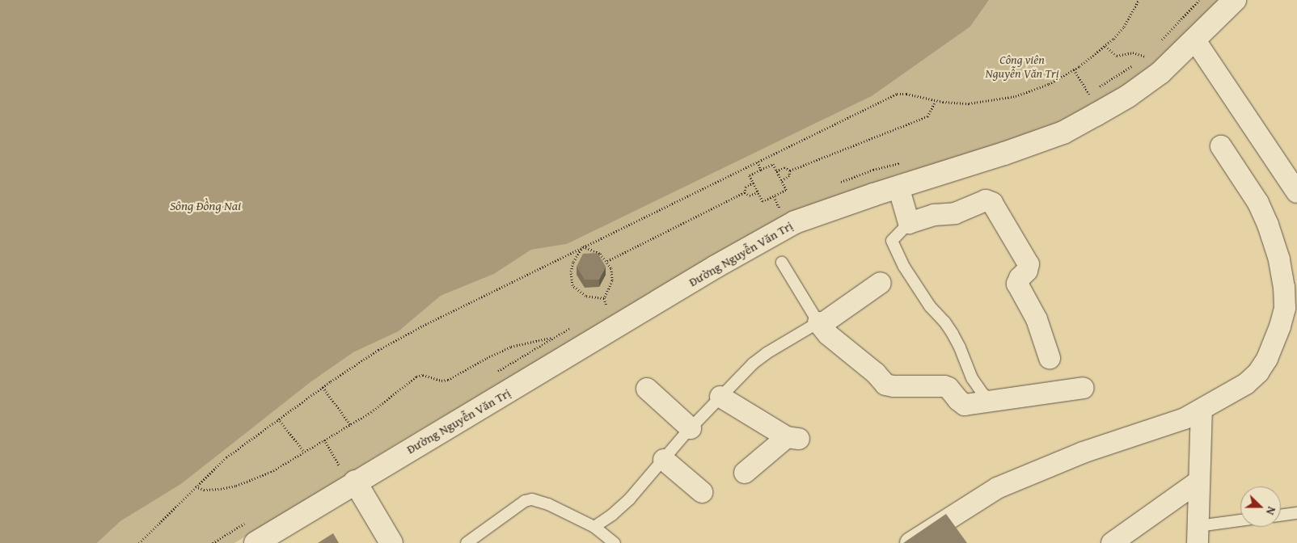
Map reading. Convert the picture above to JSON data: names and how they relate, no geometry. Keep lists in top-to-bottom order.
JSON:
{
  "streets": {
    "street": ["Đường Nguyễn Văn Trị"]
  },
  "water": ["Sông Đồng Nai"],
  "parks": ["Công viên Nguyễn Văn Trị"],
  "north": "right"
}
